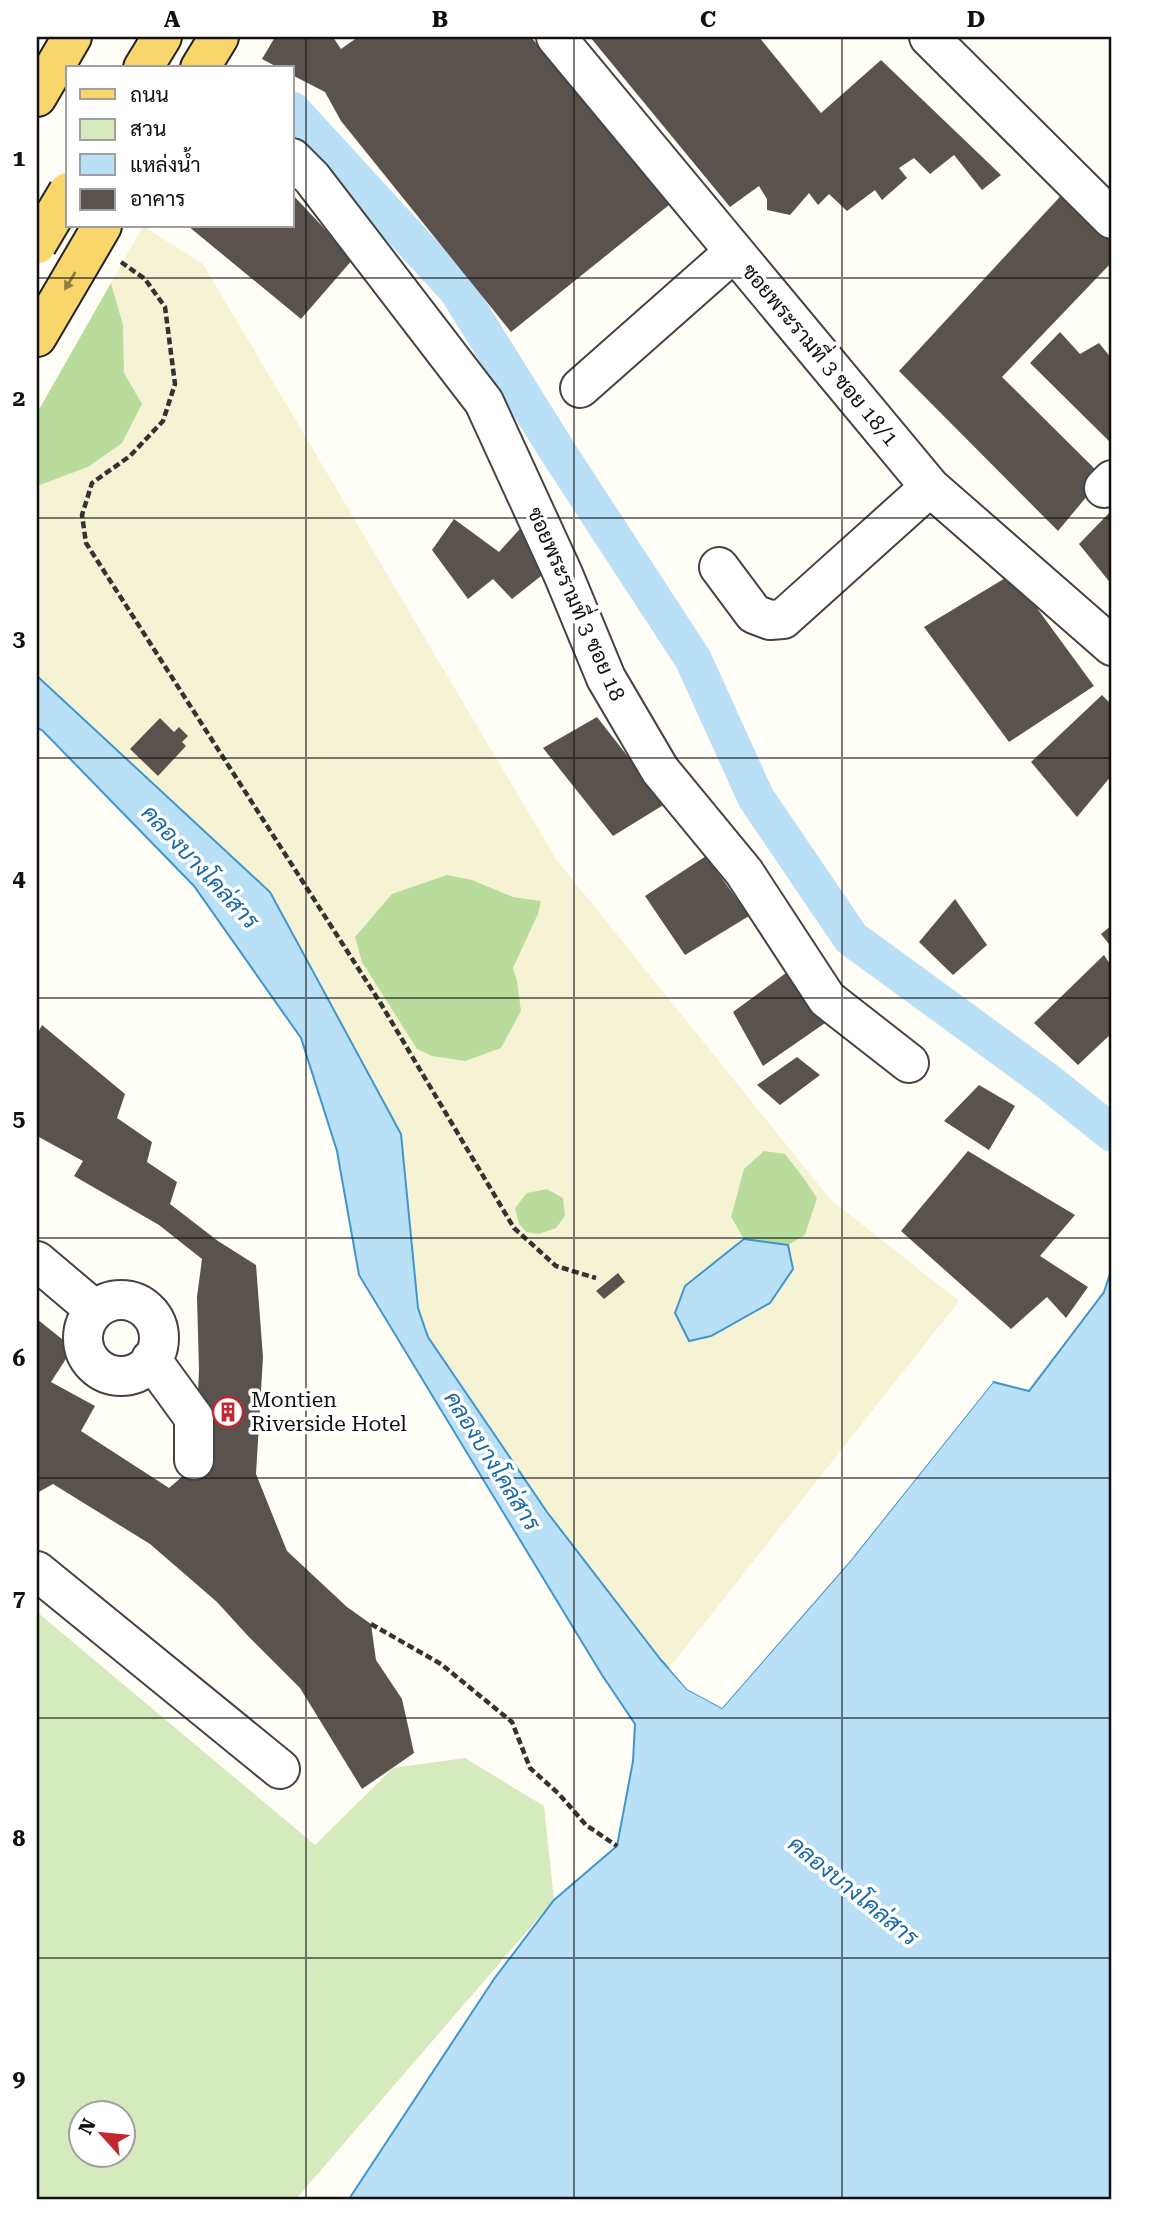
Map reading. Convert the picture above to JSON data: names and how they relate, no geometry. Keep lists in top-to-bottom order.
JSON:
{
  "streets": {
    "street": ["ซอยพระรามที่ 3 ซอย 18/1", "ซอยพระรามที่ 3 ซอย 18"]
  },
  "water": ["คลองบางโคล่สาร"],
  "places": {
    "building": ["Montien Riverside Hotel"]
  },
  "legend": [
    "ถนน",
    "สวน",
    "แหล่งน้ำ",
    "อาคาร"
  ],
  "north": "top left",
  "grid": {
    "columns": [
      "A",
      "B",
      "C",
      "D"
    ],
    "rows": [
      "1",
      "2",
      "3",
      "4",
      "5",
      "6",
      "7",
      "8",
      "9"
    ]
  }
}
